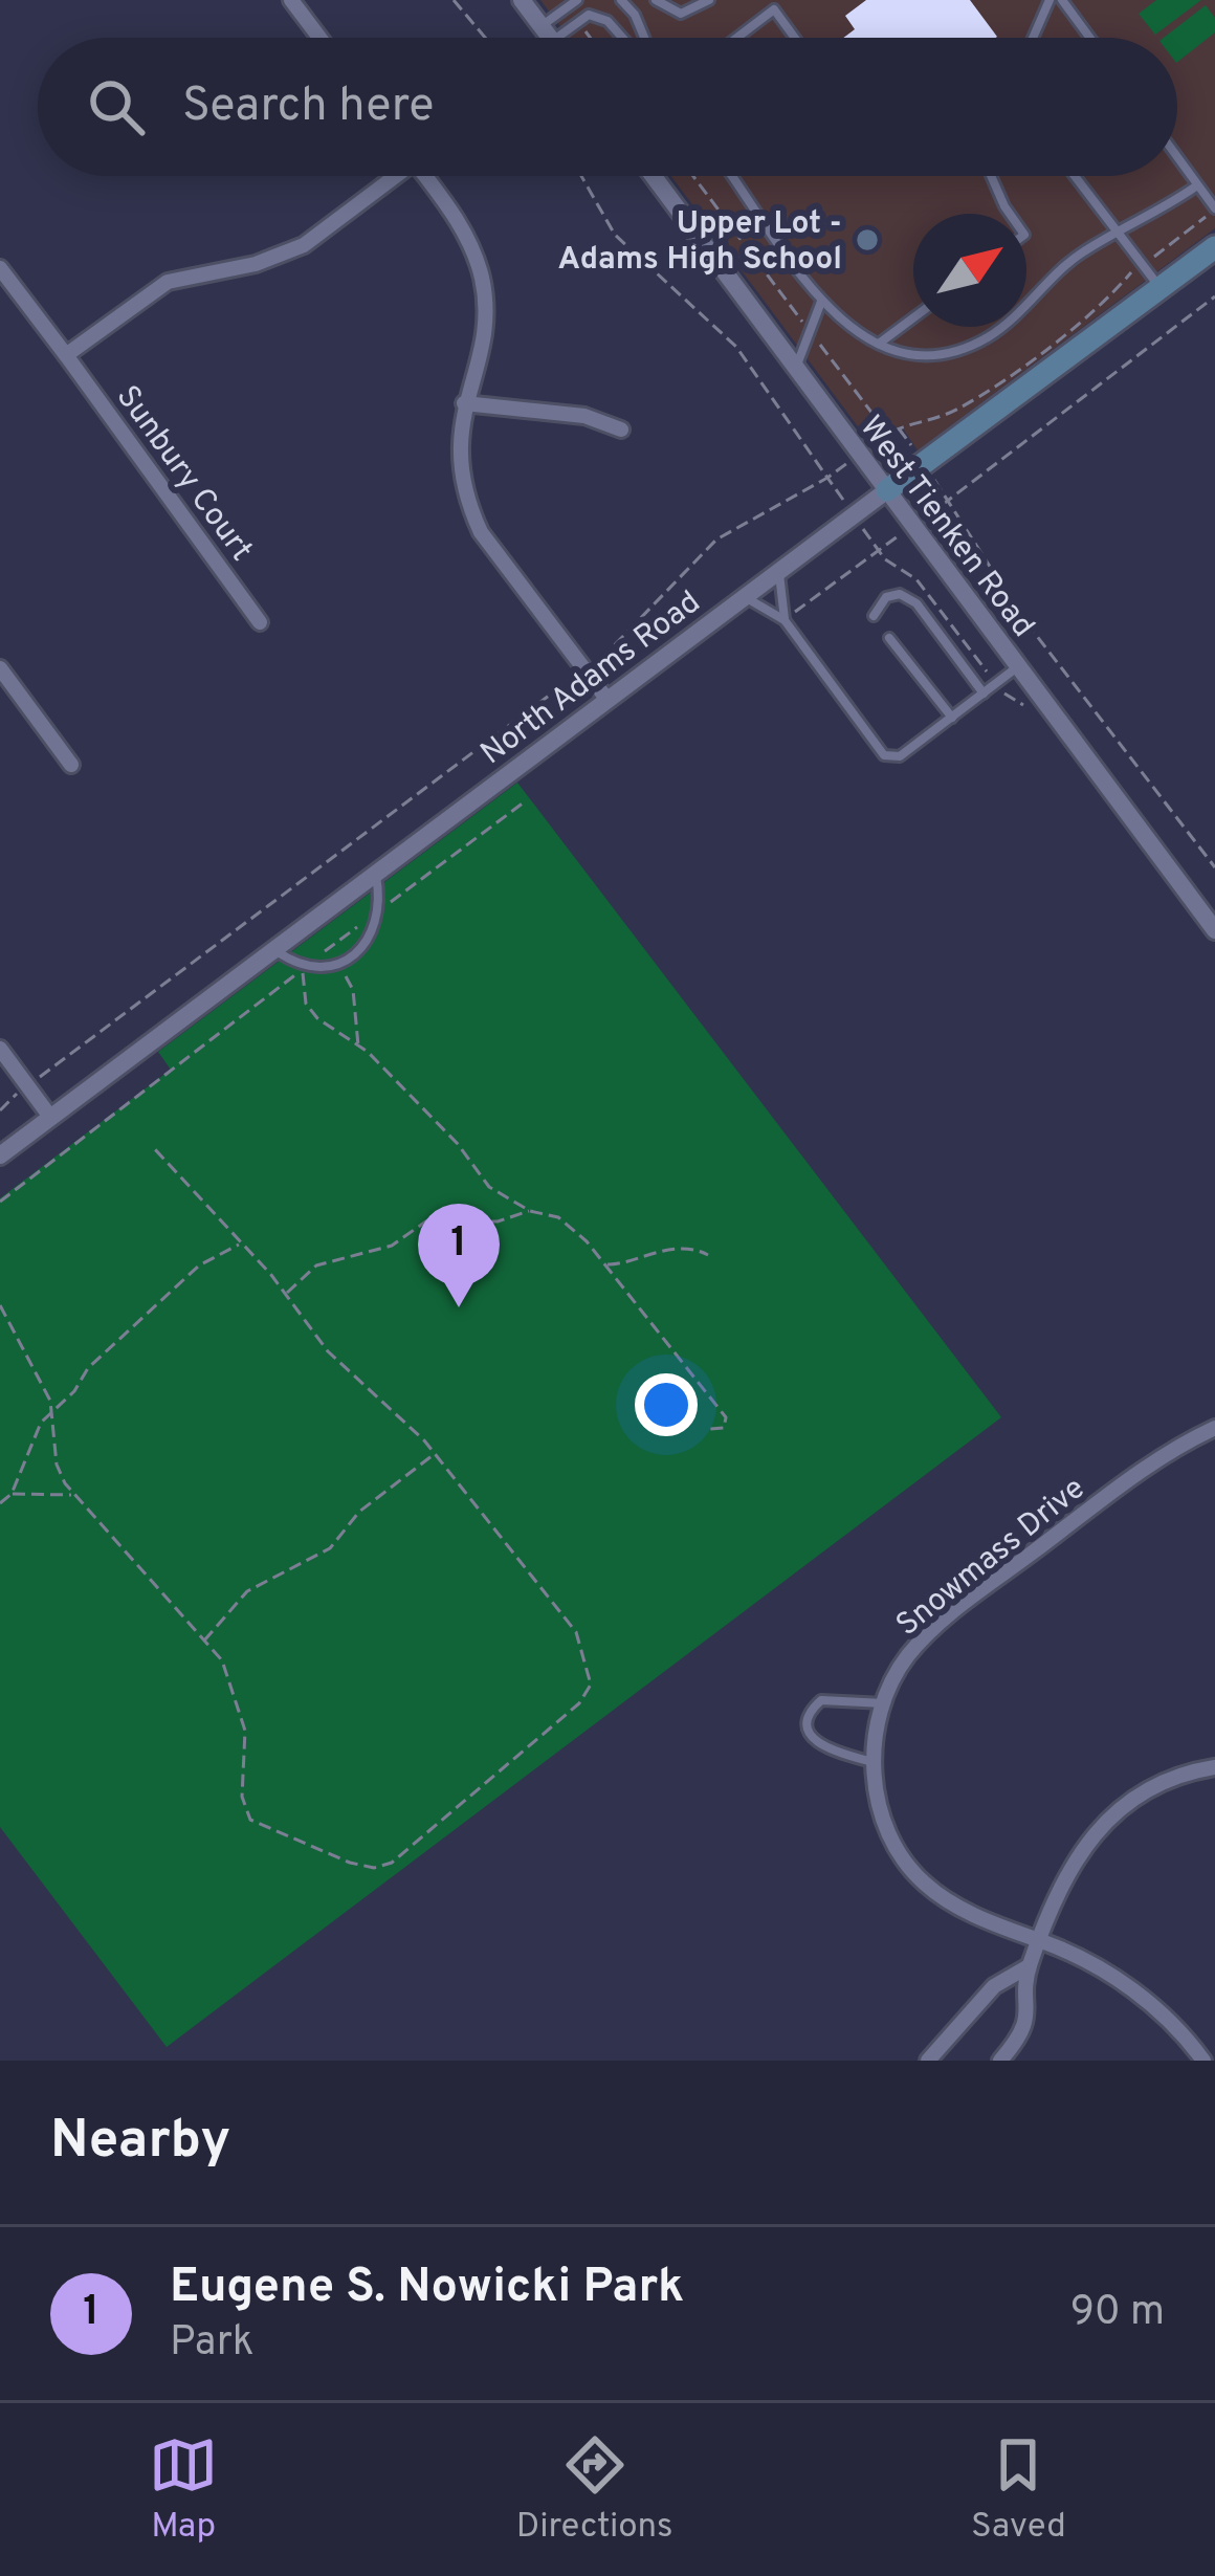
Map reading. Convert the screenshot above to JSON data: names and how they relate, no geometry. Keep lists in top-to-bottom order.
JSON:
{
  "streets": {
    "main road": ["North Adams Road"],
    "street": ["Sunbury Court", "West Tienken Road", "Snowmass Drive"]
  },
  "crossings": [
    ["West Tienken Road", "North Adams Road"]
  ],
  "places": ["Upper Lot - Adams High School"],
  "north": "top right",
  "page": {
    "search": "Search here",
    "pins": "1",
    "heading": "Nearby",
    "list": [
      {
        "mark": "1",
        "name": "Eugene S. Nowicki Park",
        "note": "Park",
        "value": "90 m"
      }
    ],
    "nav": ["Map", "Directions", "Saved"]
  }
}
